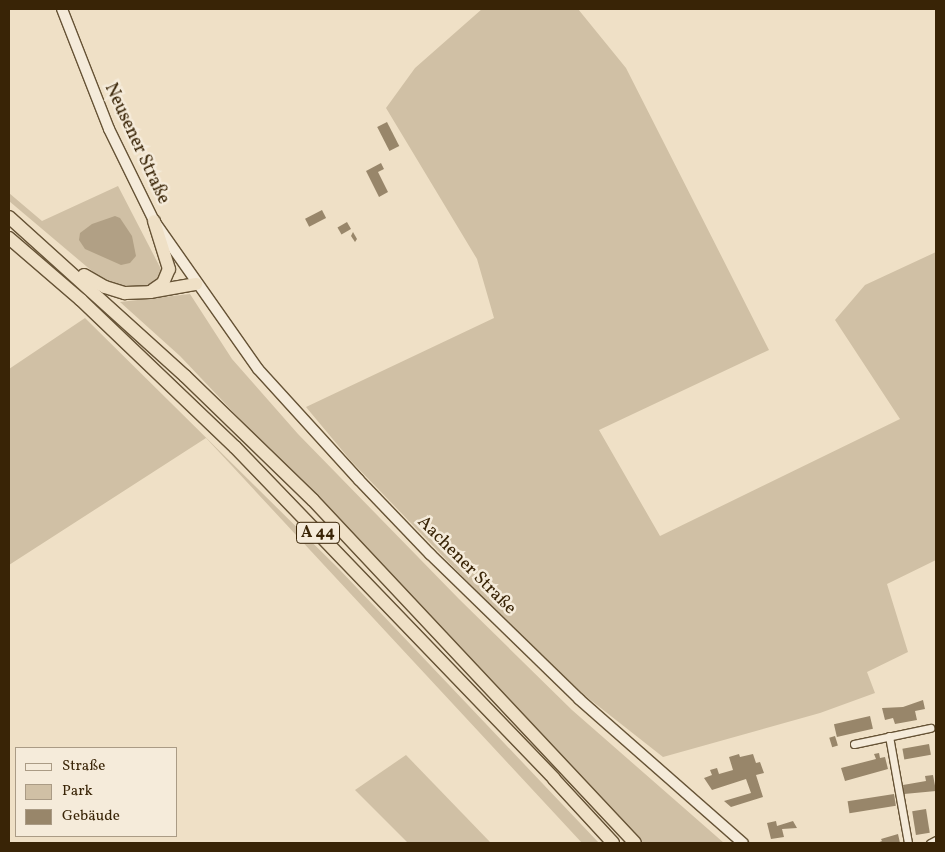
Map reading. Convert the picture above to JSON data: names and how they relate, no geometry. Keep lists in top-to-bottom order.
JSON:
{
  "streets": {
    "highway": ["A 44"],
    "main road": ["Neusener Straße", "Aachener Straße"]
  },
  "crossings": [
    ["Neusener Straße", "Aachener Straße"]
  ],
  "legend": ["Straße", "Park", "Gebäude"]
}
